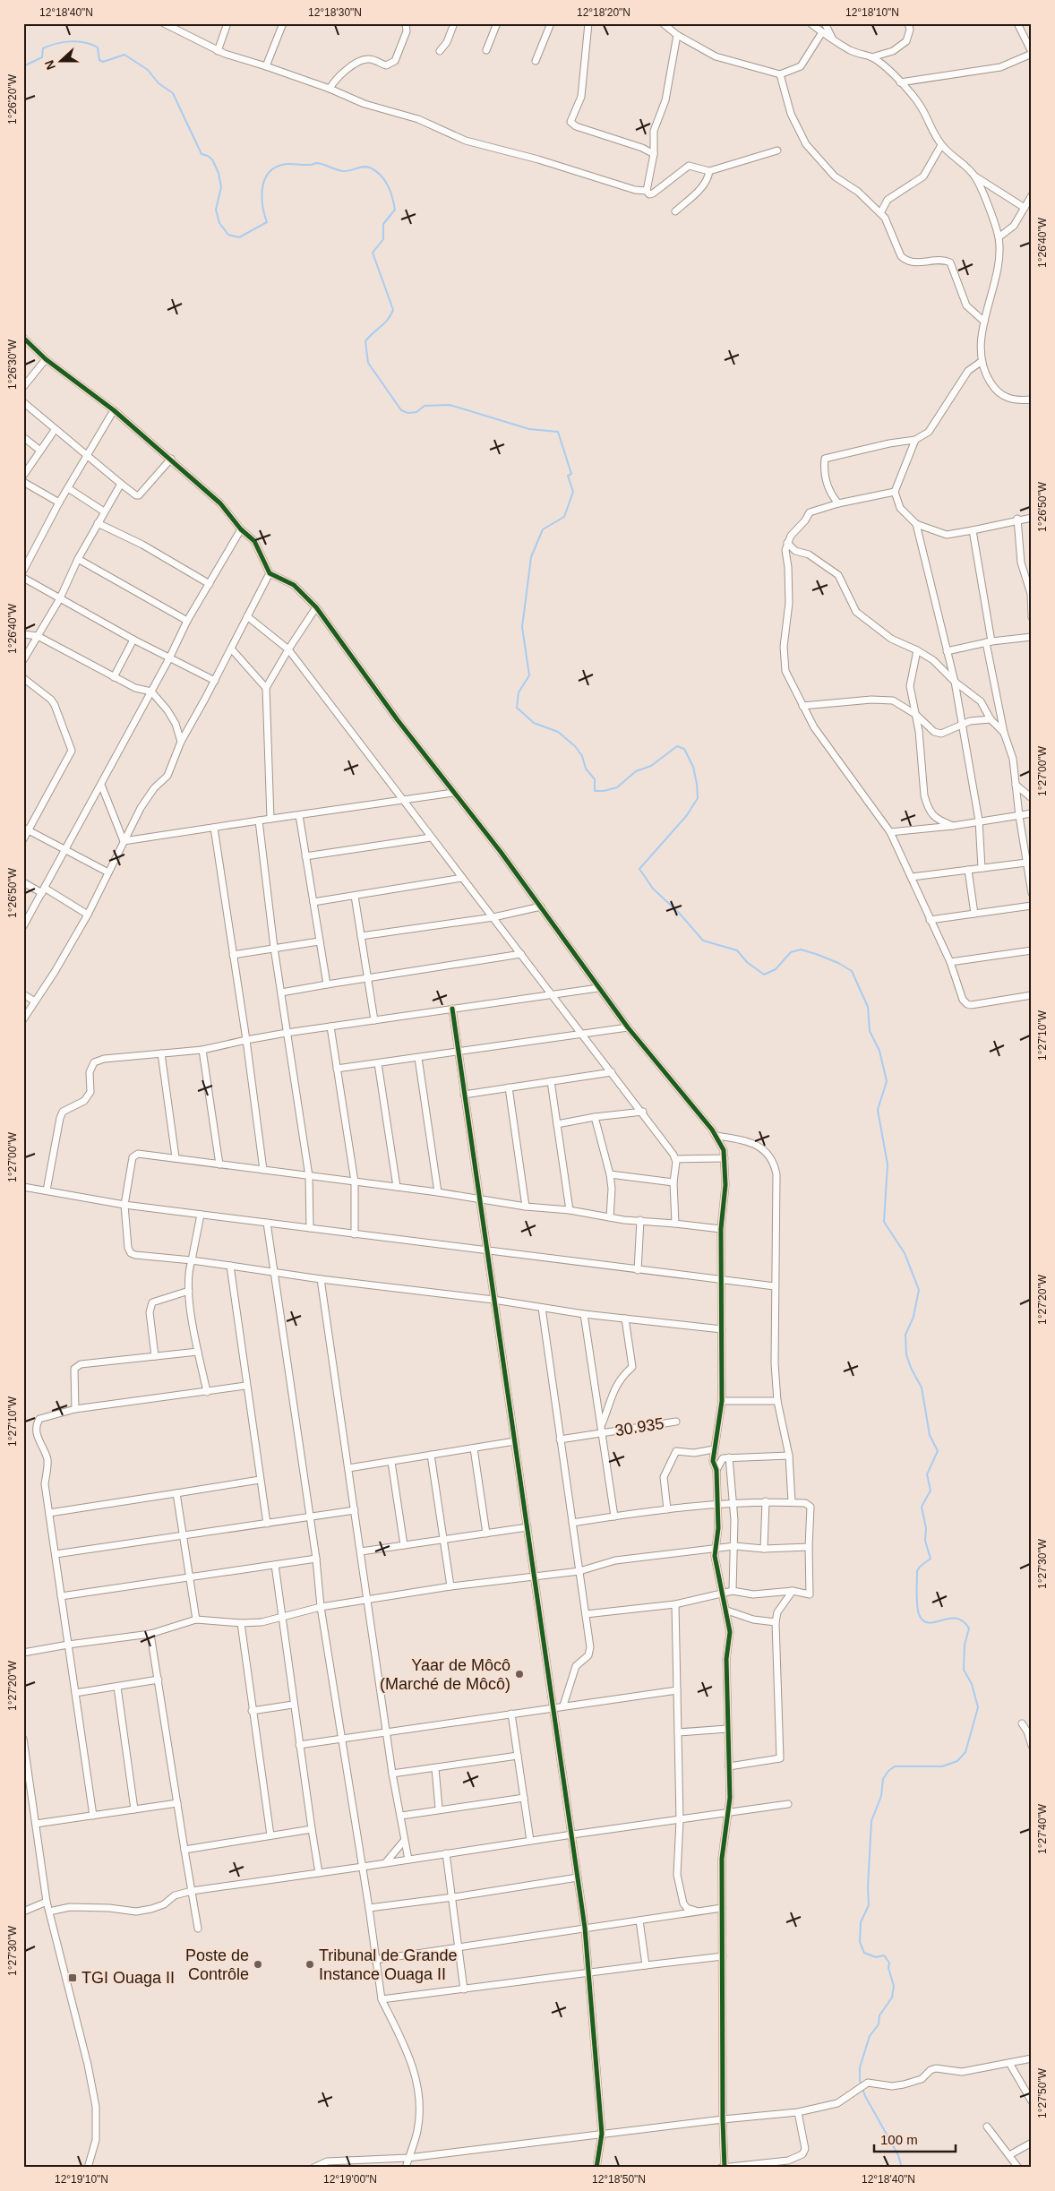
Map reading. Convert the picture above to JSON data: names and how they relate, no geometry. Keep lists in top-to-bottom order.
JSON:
{
  "streets": {
    "street": ["30.935"]
  },
  "places": {
    "other": ["Yaar de Môcô (Marché de Môcô)", "Poste de Contrôle", "Tribunal de Grande Instance Ouaga II"],
    "transit": ["TGI Ouaga II"]
  },
  "scale_bar": "100 m",
  "north": "left",
  "coordinates": [
    "12°18'40\"N",
    "12°18'30\"N",
    "12°18'20\"N",
    "12°18'10\"N",
    "1°26'20\"W",
    "1°26'40\"W",
    "1°26'30\"W",
    "1°26'50\"W",
    "1°27'00\"W",
    "1°27'10\"W",
    "1°27'20\"W",
    "1°27'30\"W",
    "1°27'40\"W",
    "1°27'50\"W",
    "12°19'10\"N",
    "12°19'00\"N",
    "12°18'50\"N"
  ]
}
